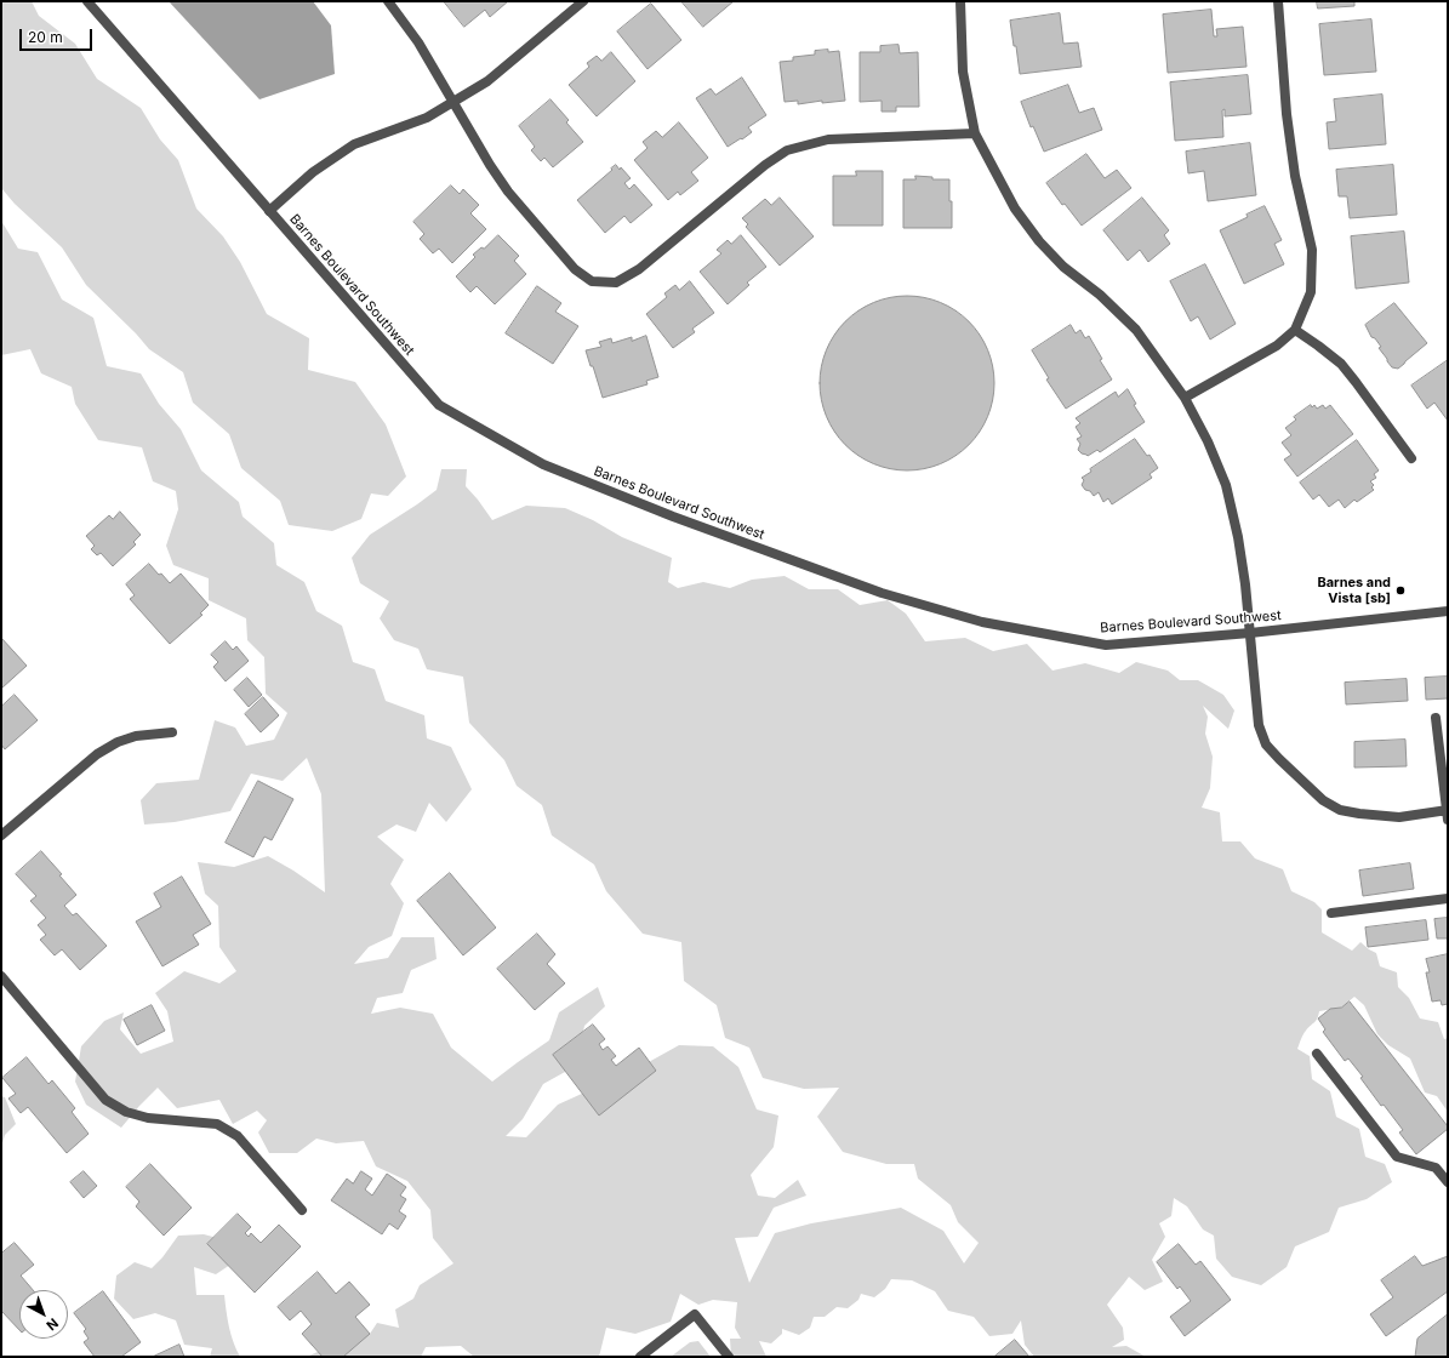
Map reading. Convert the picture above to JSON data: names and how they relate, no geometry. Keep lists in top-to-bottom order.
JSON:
{
  "streets": {
    "street": ["Barnes Boulevard Southwest"]
  },
  "places": ["Barnes and Vista [sb]"],
  "scale_bar": "20 m",
  "north": "bottom right"
}
